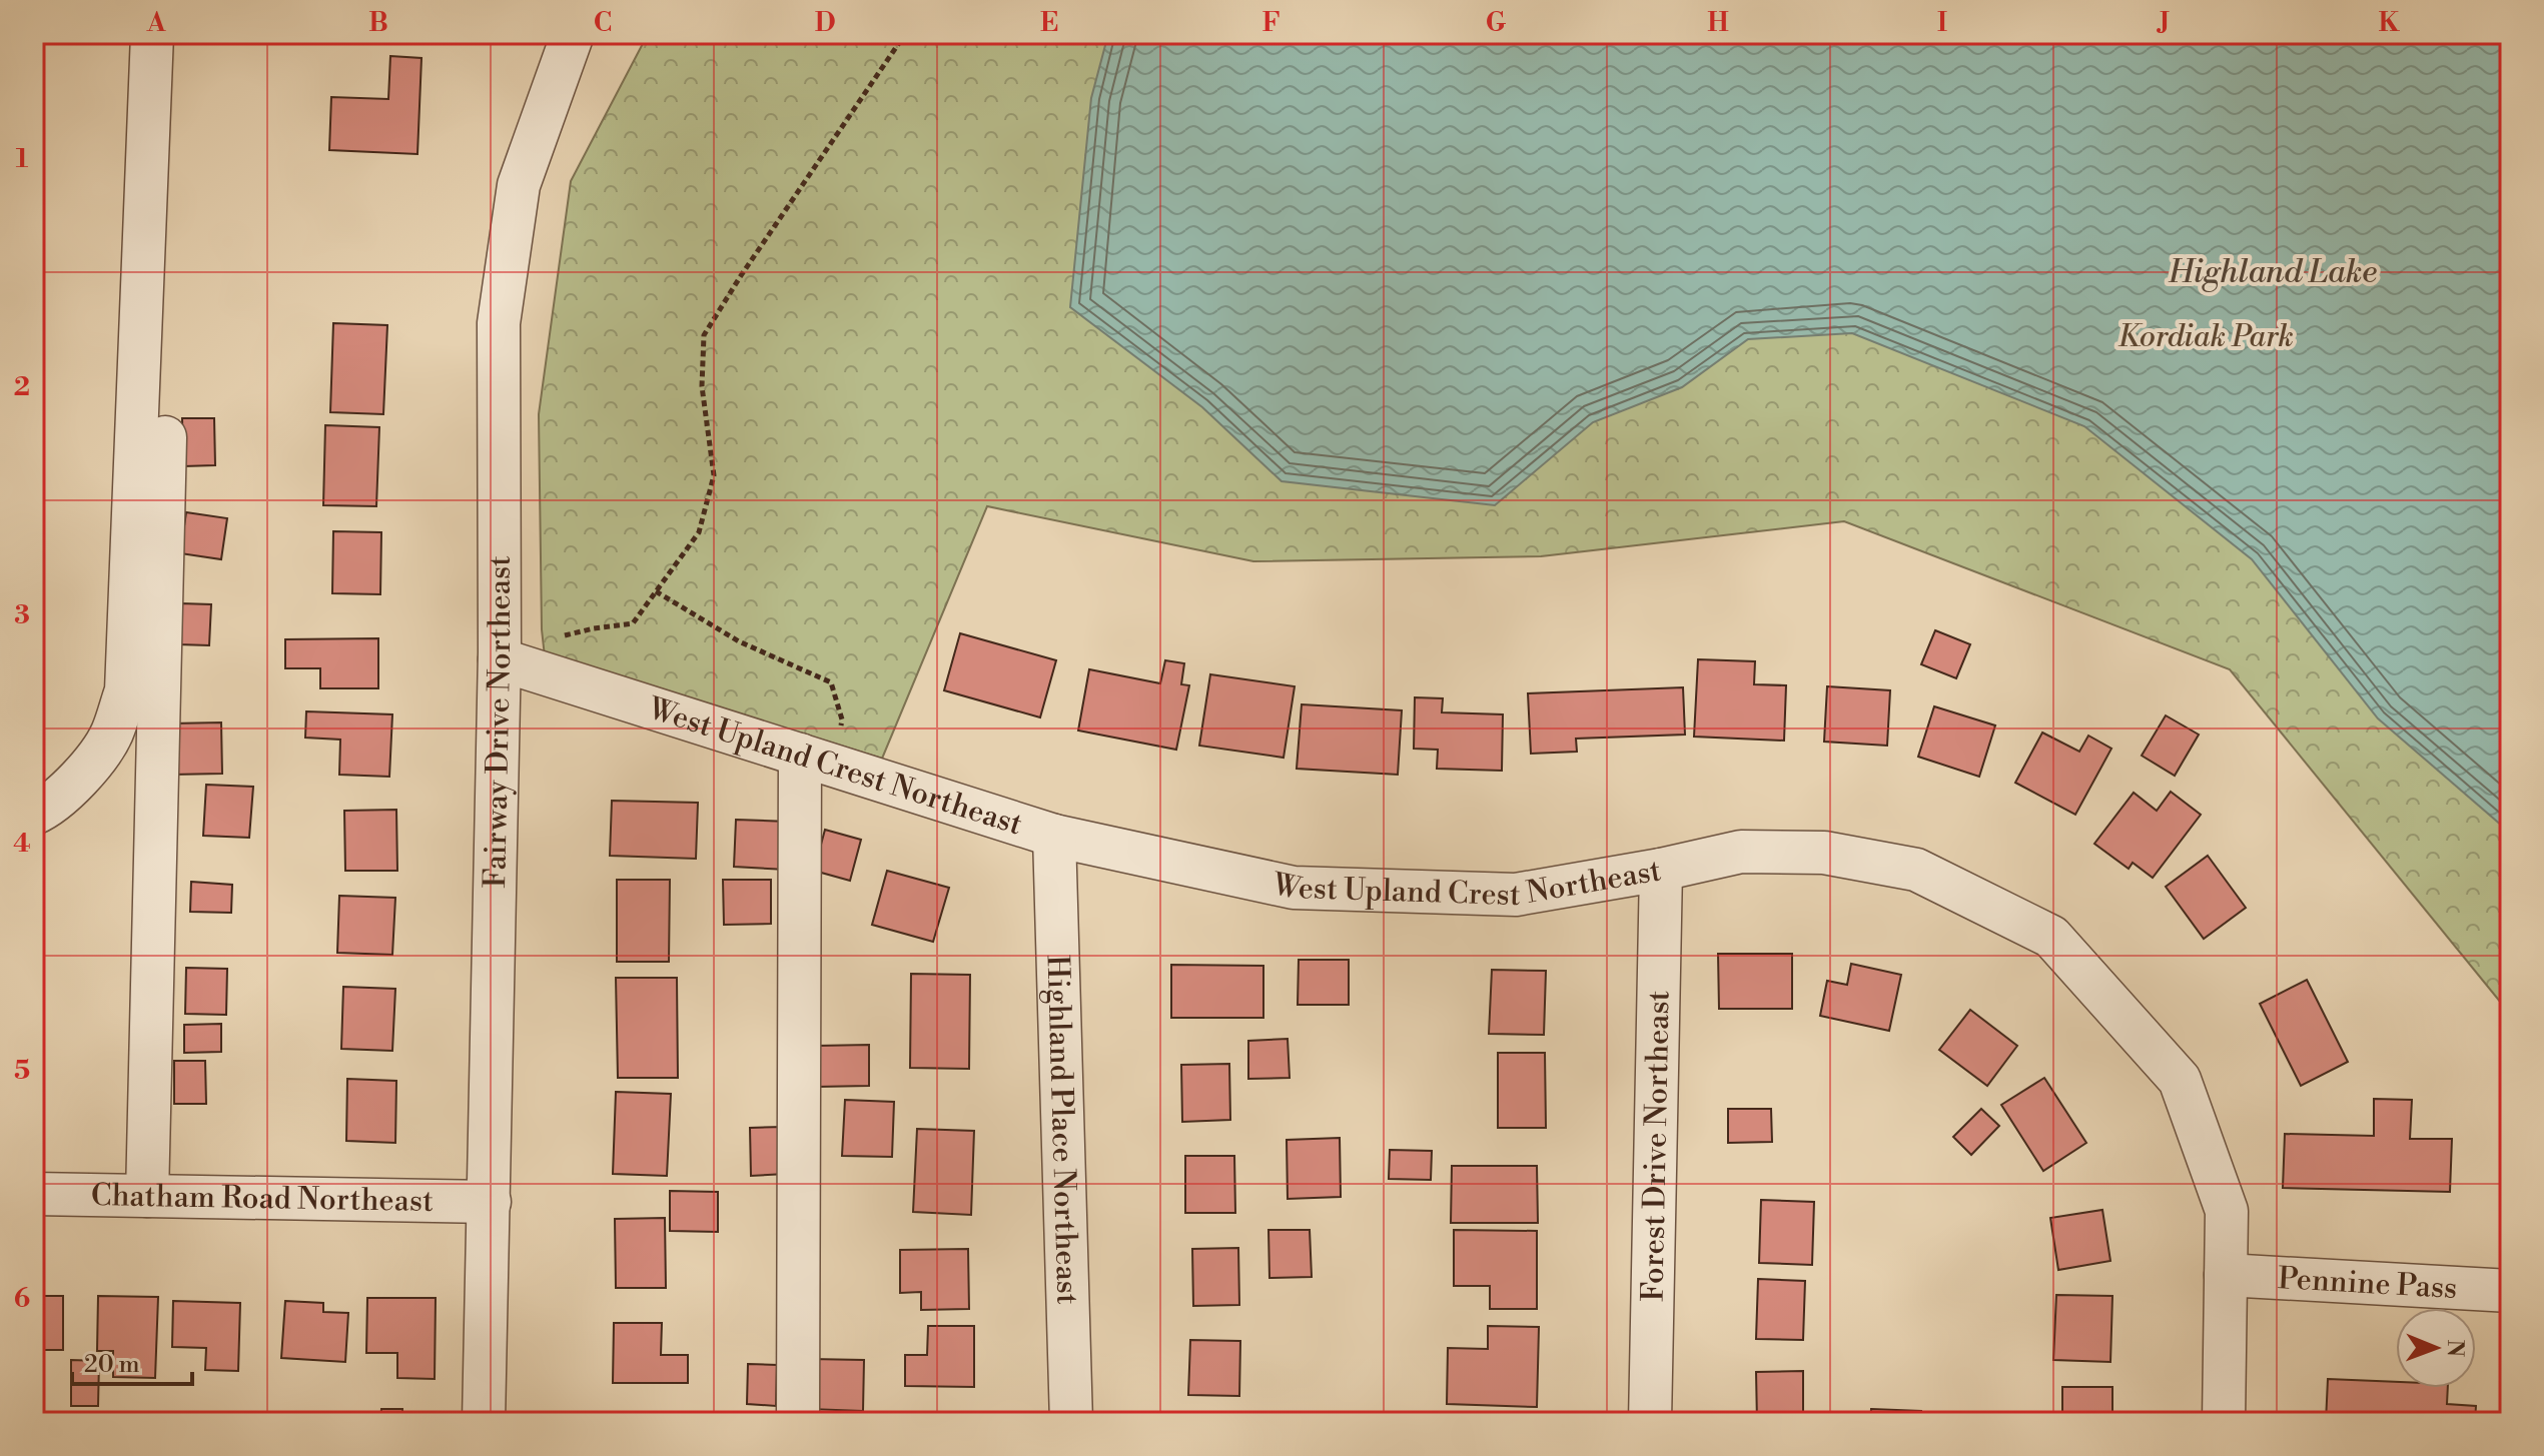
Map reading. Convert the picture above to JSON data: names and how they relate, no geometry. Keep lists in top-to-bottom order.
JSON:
{
  "streets": {
    "street": [
      "Fairway Drive Northeast",
      "West Upland Crest Northeast",
      "Highland Place Northeast",
      "Forest Drive Northeast",
      "Chatham Road Northeast",
      "Pennine Pass"
    ]
  },
  "crossings": [
    ["Fairway Drive Northeast", "West Upland Crest Northeast"],
    ["Fairway Drive Northeast", "Chatham Road Northeast"],
    ["West Upland Crest Northeast", "Highland Place Northeast"],
    ["West Upland Crest Northeast", "Forest Drive Northeast"],
    ["West Upland Crest Northeast", "Pennine Pass"]
  ],
  "water": ["Highland Lake"],
  "parks": ["Kordiak Park"],
  "scale_bar": "20 m",
  "north": "right",
  "grid": {
    "columns": [
      "A",
      "B",
      "C",
      "D",
      "E",
      "F",
      "G",
      "H",
      "I",
      "J",
      "K"
    ],
    "rows": [
      "1",
      "2",
      "3",
      "4",
      "5",
      "6"
    ]
  }
}
